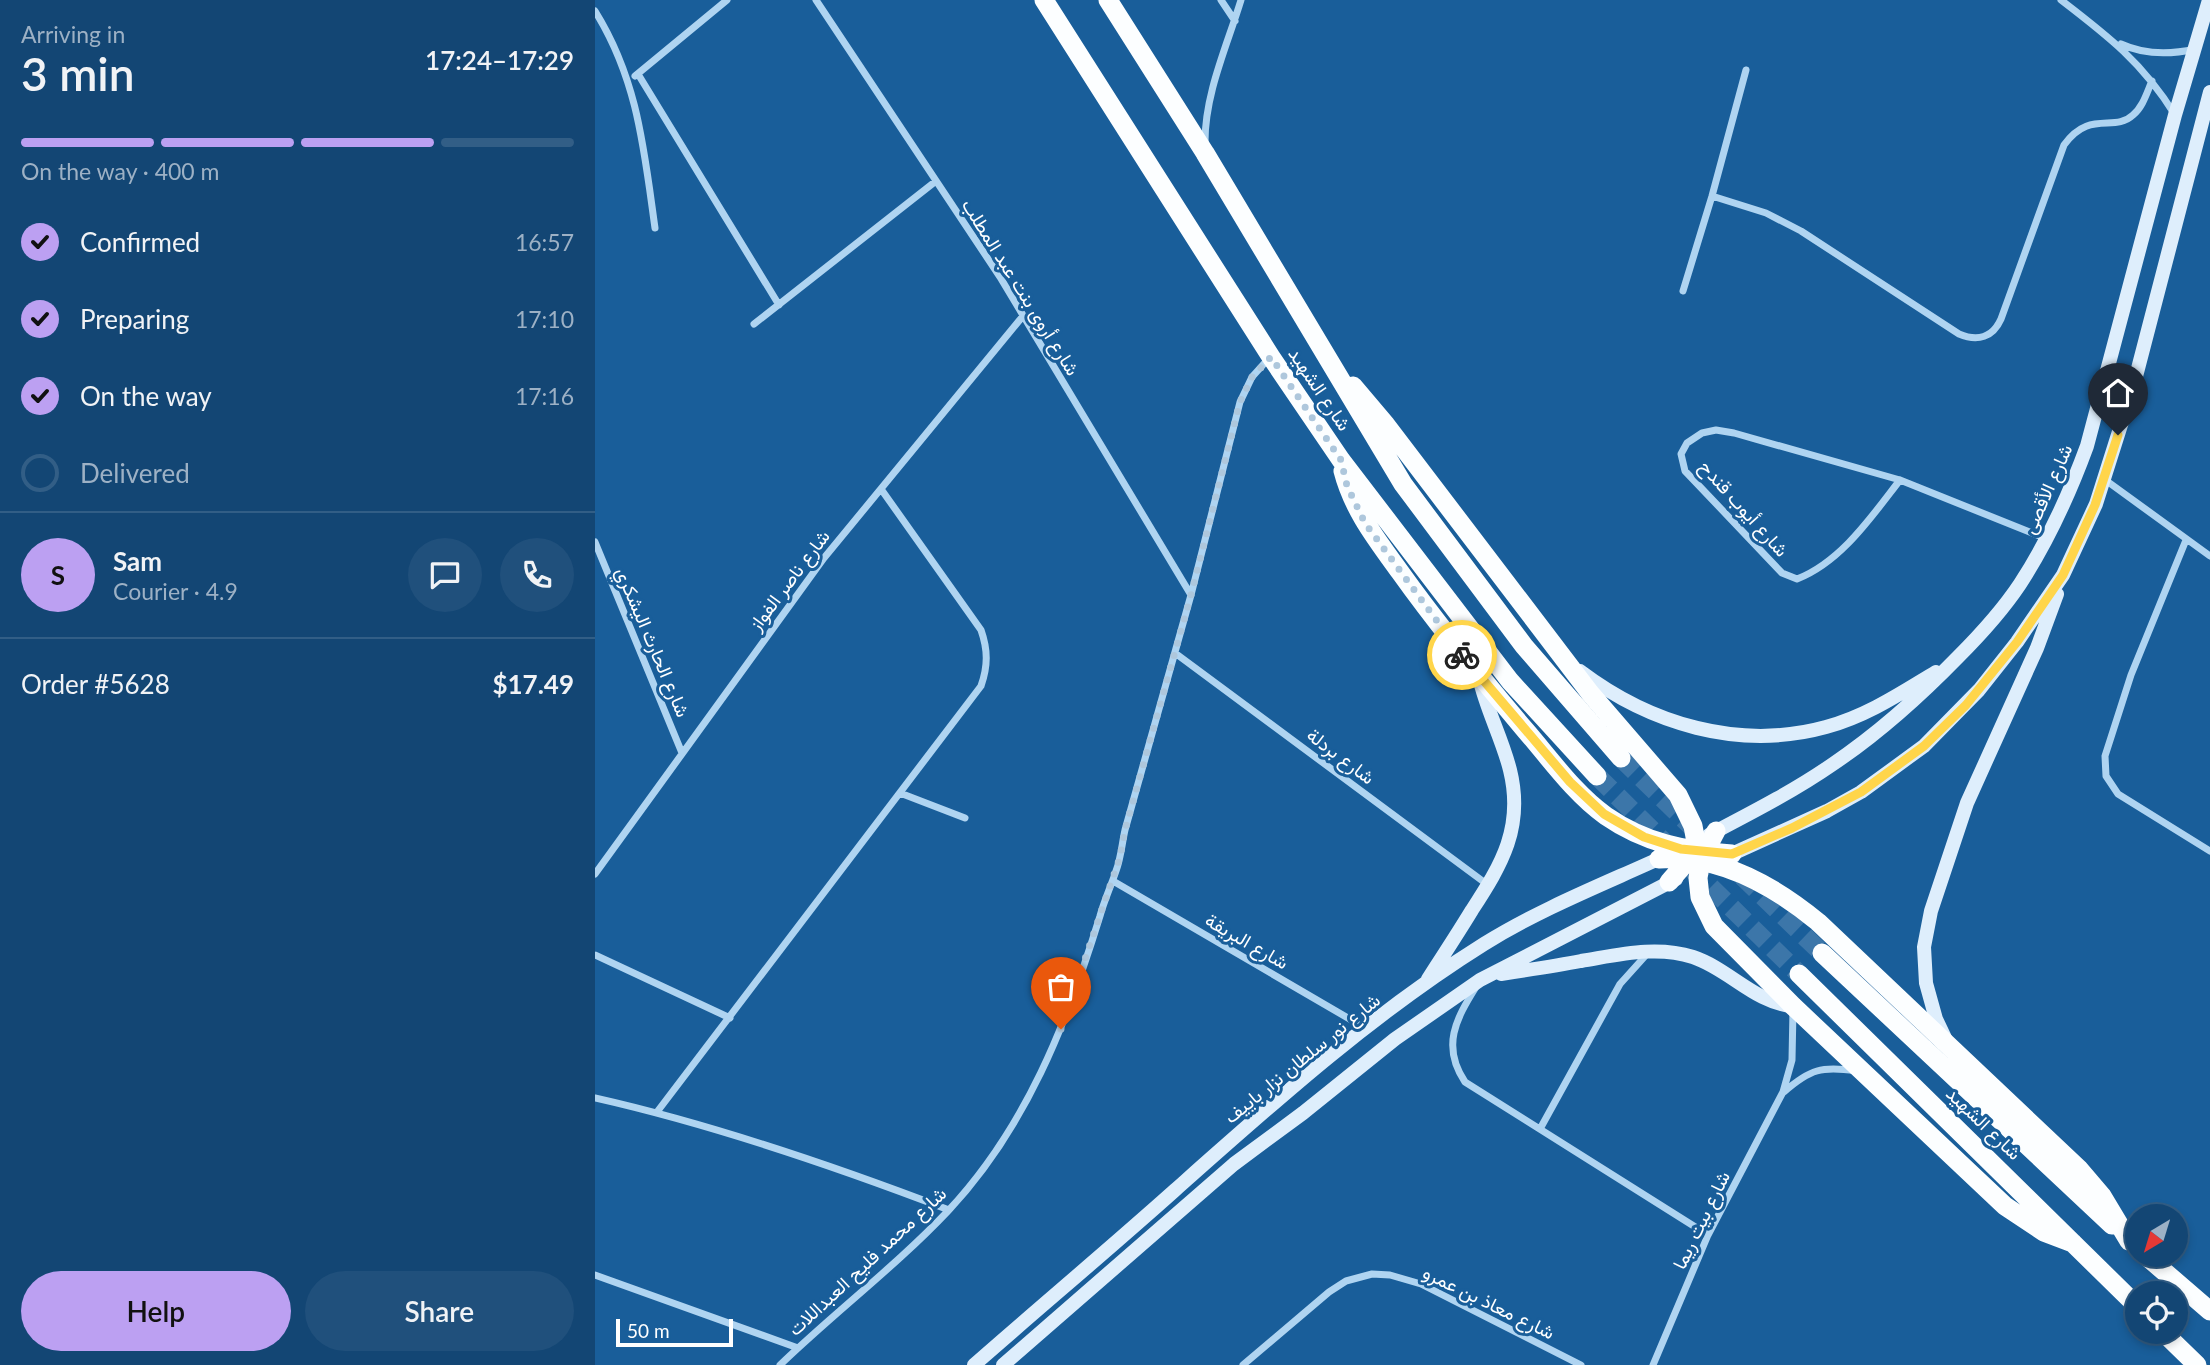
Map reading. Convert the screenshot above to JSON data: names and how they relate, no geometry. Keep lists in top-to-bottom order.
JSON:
{
  "streets": {
    "highway": ["شارع الشهيد"],
    "main road": ["شارع الأقصى", "شارع نور سلطان نزار باييف"],
    "street": [
      "شارع أروى بنت عبد المطلب",
      "شارع أيوب قندح",
      "شارع ناصر الفواز",
      "شارع الحارث اليشكري",
      "شارع بردلة",
      "شارع البريقة",
      "شارع بيت ريما",
      "شارع محمد فليح العبداللات",
      "شارع معاذ بن عمرو"
    ]
  },
  "crossings": [
    ["شارع أروى بنت عبد المطلب", "شارع ناصر الفواز"],
    ["شارع أروى بنت عبد المطلب", "شارع محمد فليح العبداللات"],
    ["شارع الشهيد", "شارع محمد فليح العبداللات"],
    ["شارع الأقصى", "شارع أيوب قندح"],
    ["شارع ناصر الفواز", "شارع الحارث اليشكري"],
    ["شارع بردلة", "شارع محمد فليح العبداللات"],
    ["شارع البريقة", "شارع نور سلطان نزار باييف"],
    ["شارع البريقة", "شارع محمد فليح العبداللات"]
  ],
  "scale_bar": "50 m",
  "north": "bottom left",
  "page": {
    "heading": ["3 min", "Arriving in", "17:24–17:29"],
    "panel": [
      "Sam",
      "Courier · 4.9",
      "Order #5628",
      "$17.49"
    ],
    "bar": "On the way · 400 m",
    "list": [
      ["Confirmed", "16:57"],
      ["Preparing", "17:10"],
      ["On the way", "17:16"],
      "Delivered"
    ],
    "round": "S",
    "buttons": ["Help", "Share"],
    "scale": "50 m"
  }
}
